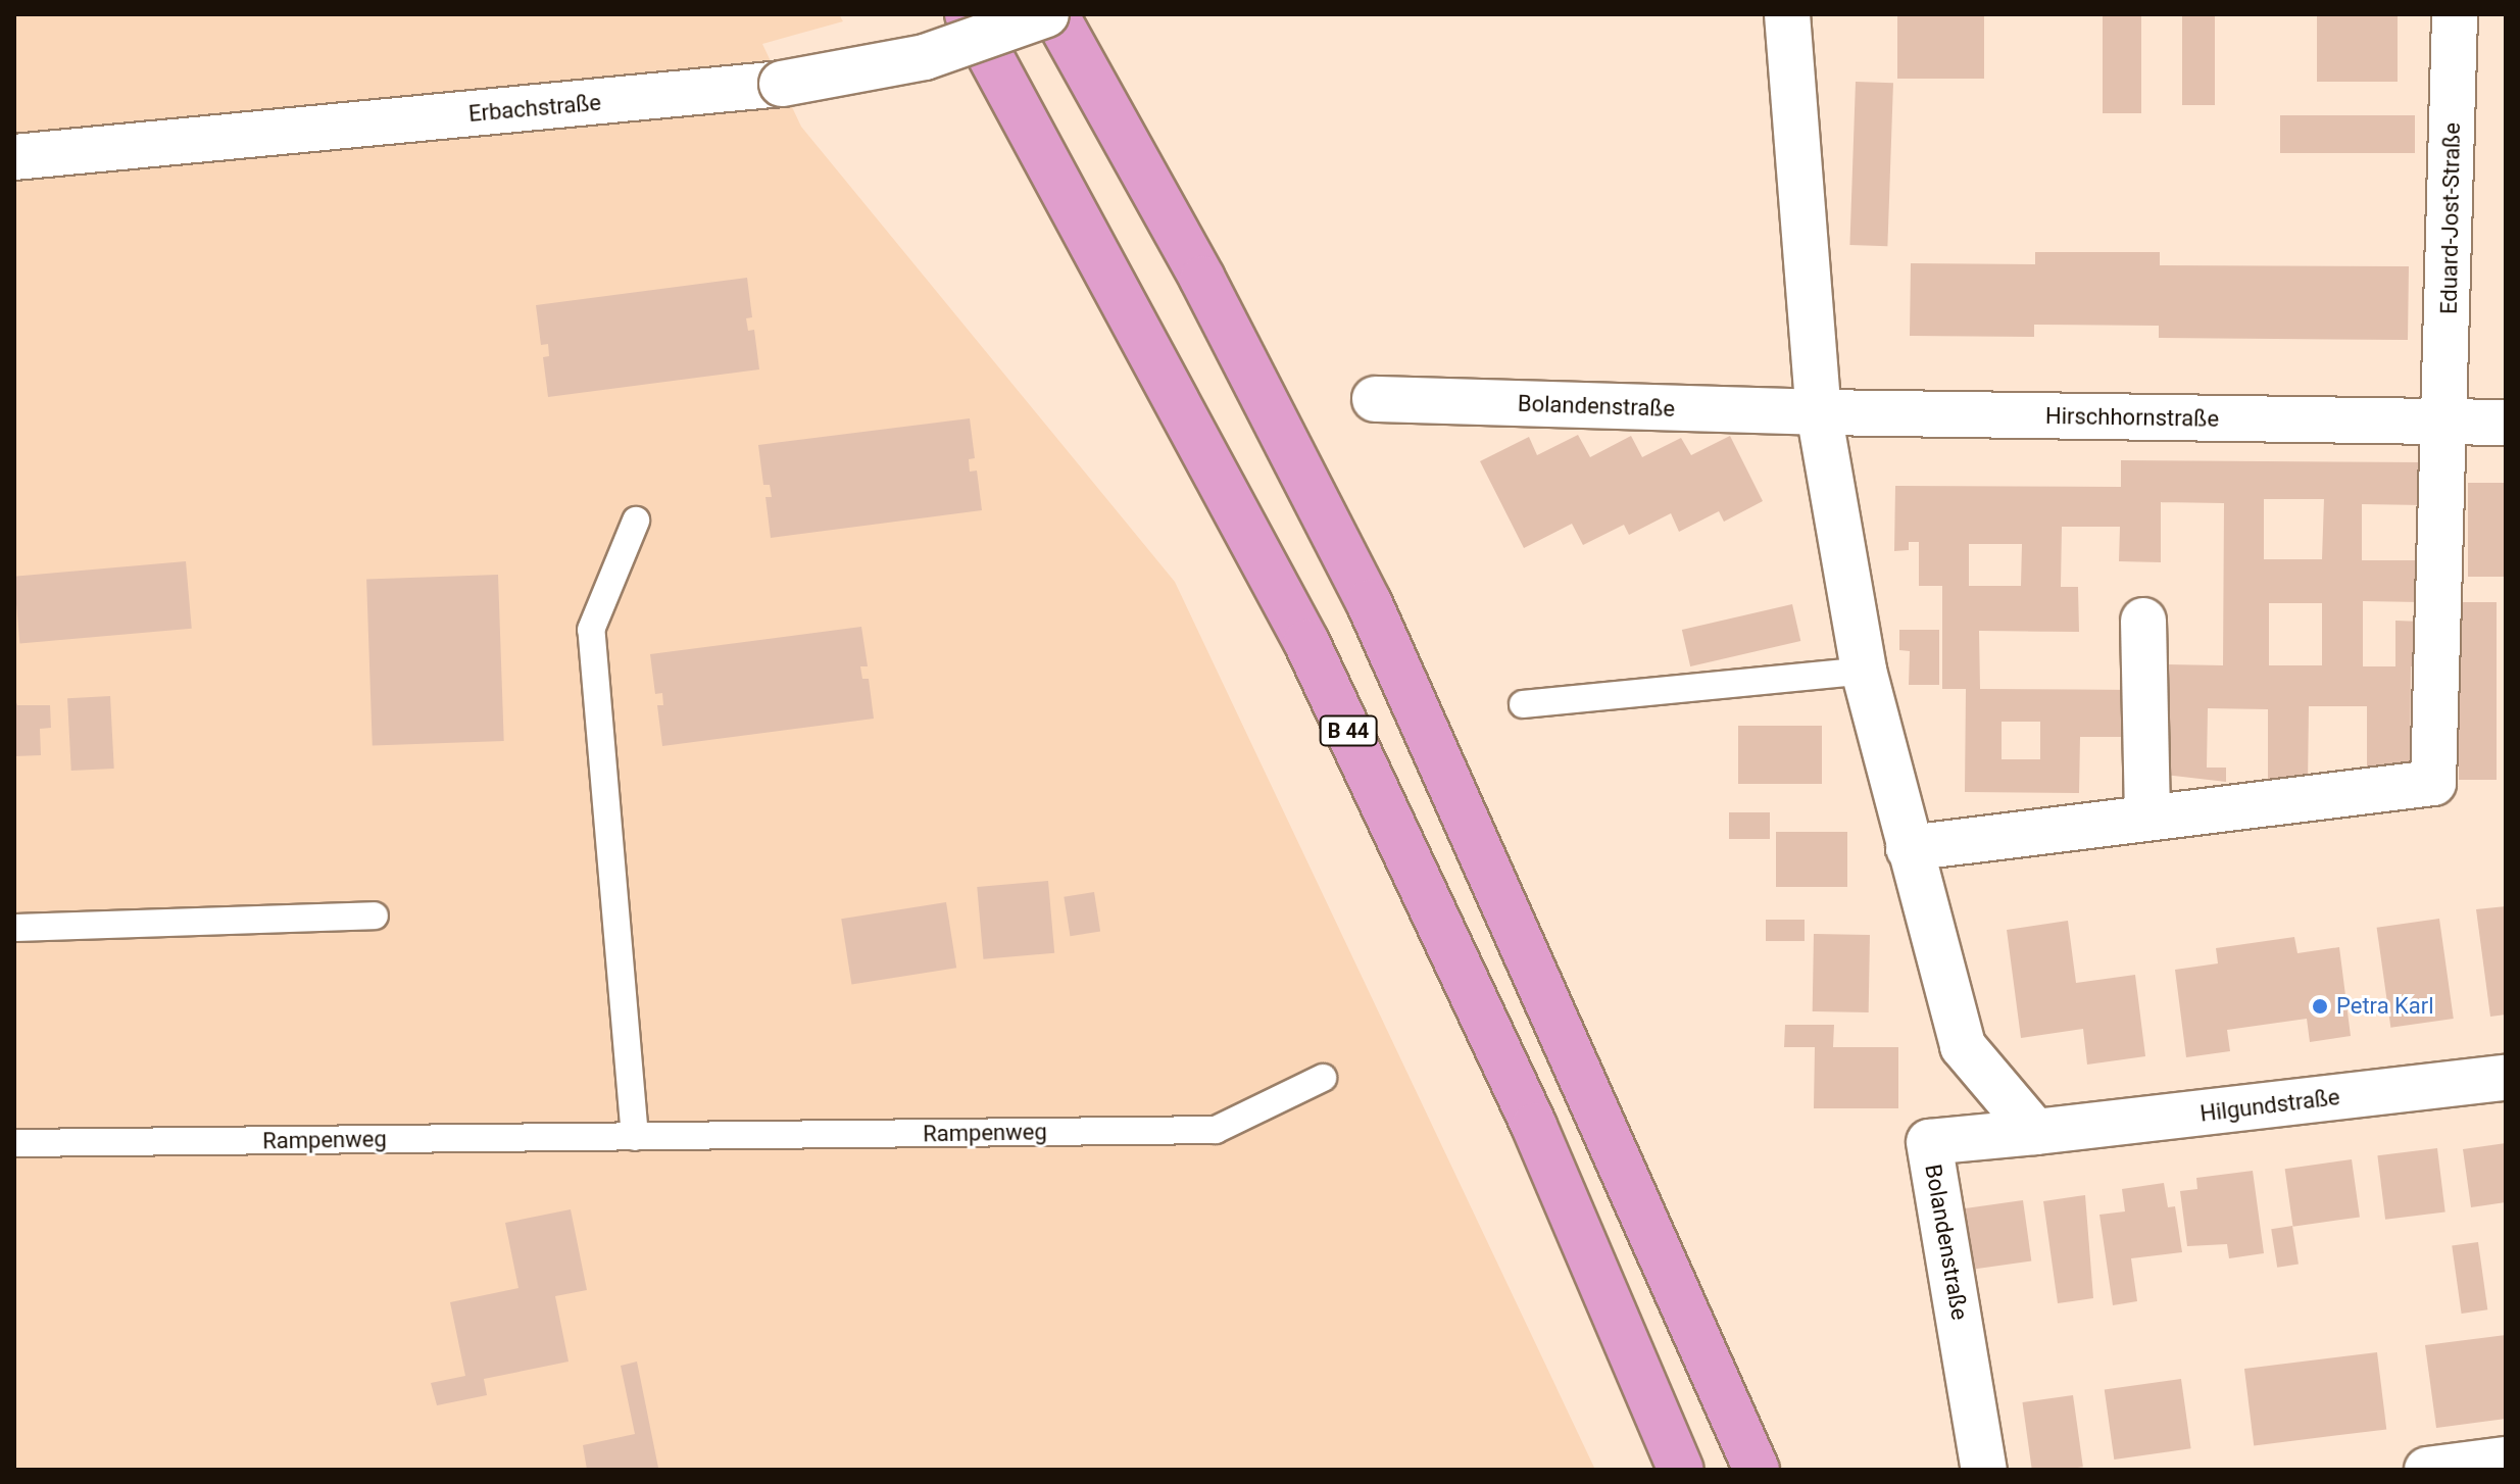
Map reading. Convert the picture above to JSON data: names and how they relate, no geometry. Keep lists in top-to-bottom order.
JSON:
{
  "streets": {
    "highway": ["B 44"],
    "street": [
      "Erbachstraße",
      "Eduard-Jost-Straße",
      "Bolandenstraße",
      "Hirschhornstraße",
      "Hilgundstraße"
    ],
    "lane": ["Rampenweg"]
  },
  "crossings": [
    ["Eduard-Jost-Straße", "Hirschhornstraße"],
    ["Bolandenstraße", "Hirschhornstraße"],
    ["Bolandenstraße", "Hilgundstraße"]
  ],
  "places": ["Petra Karl"]
}
